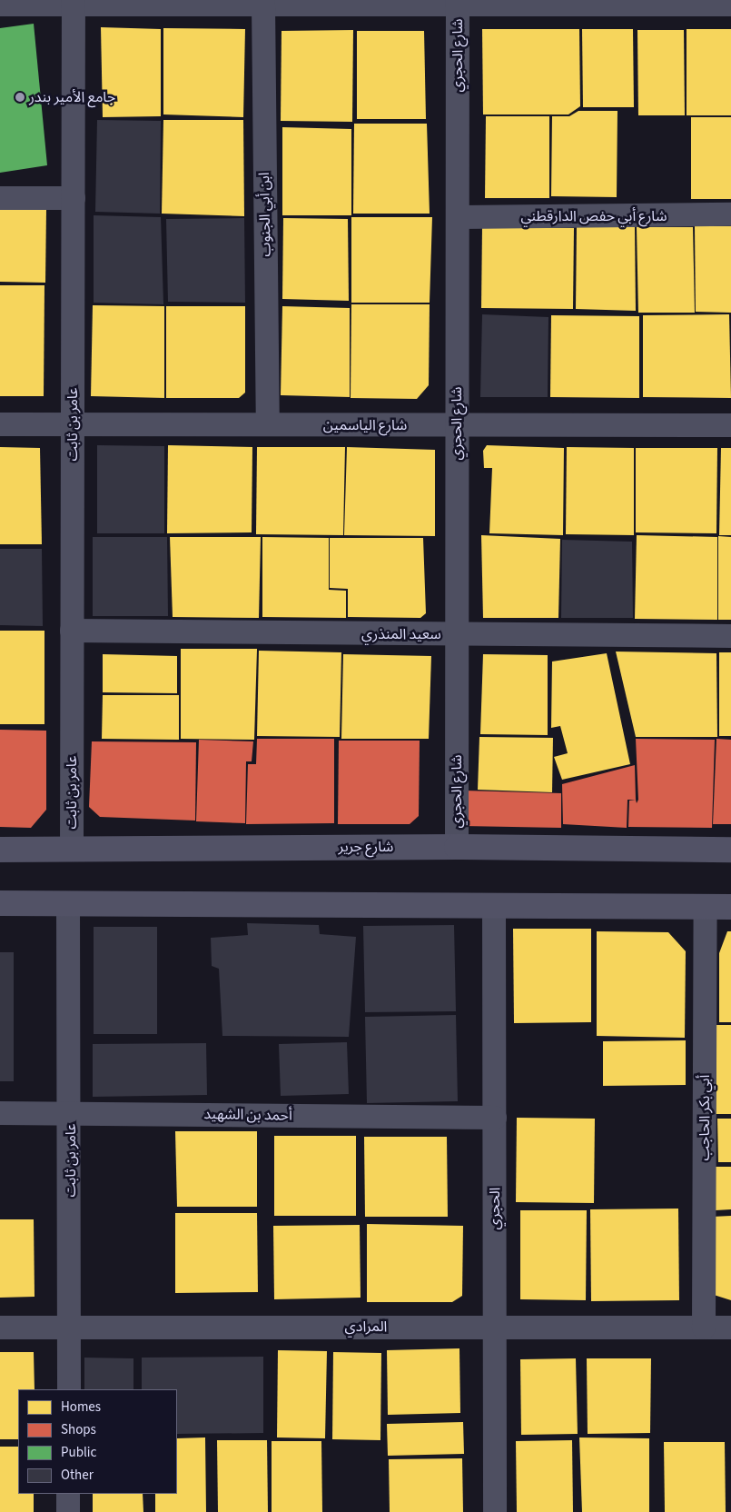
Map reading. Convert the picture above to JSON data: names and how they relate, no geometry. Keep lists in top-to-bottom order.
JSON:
{
  "streets": {
    "main road": ["شارع جرير"],
    "street": [
      "شارع الحجري",
      "ابن أبي الجنوب",
      "شارع أبي حفص الدارقطني",
      "عامر بن ثابت",
      "شارع الياسمين",
      "سعيد المنذري",
      "أحمد بن الشهيد",
      "أبي بكر الحاجب",
      "الحجري",
      "المرادي"
    ]
  },
  "crossings": [
    ["شارع الحجري", "شارع أبي حفص الدارقطني"],
    ["شارع الحجري", "شارع الياسمين"],
    ["شارع الحجري", "سعيد المنذري"],
    ["شارع الحجري", "شارع جرير"],
    ["ابن أبي الجنوب", "شارع الياسمين"],
    ["عامر بن ثابت", "شارع الياسمين"],
    ["عامر بن ثابت", "سعيد المنذري"],
    ["عامر بن ثابت", "شارع جرير"],
    ["عامر بن ثابت", "أحمد بن الشهيد"],
    ["عامر بن ثابت", "المرادي"],
    ["أحمد بن الشهيد", "الحجري"],
    ["أبي بكر الحاجب", "المرادي"],
    ["الحجري", "المرادي"]
  ],
  "places": ["جامع الأمير بندر"],
  "legend": [
    "Homes",
    "Shops",
    "Public",
    "Other"
  ]
}
